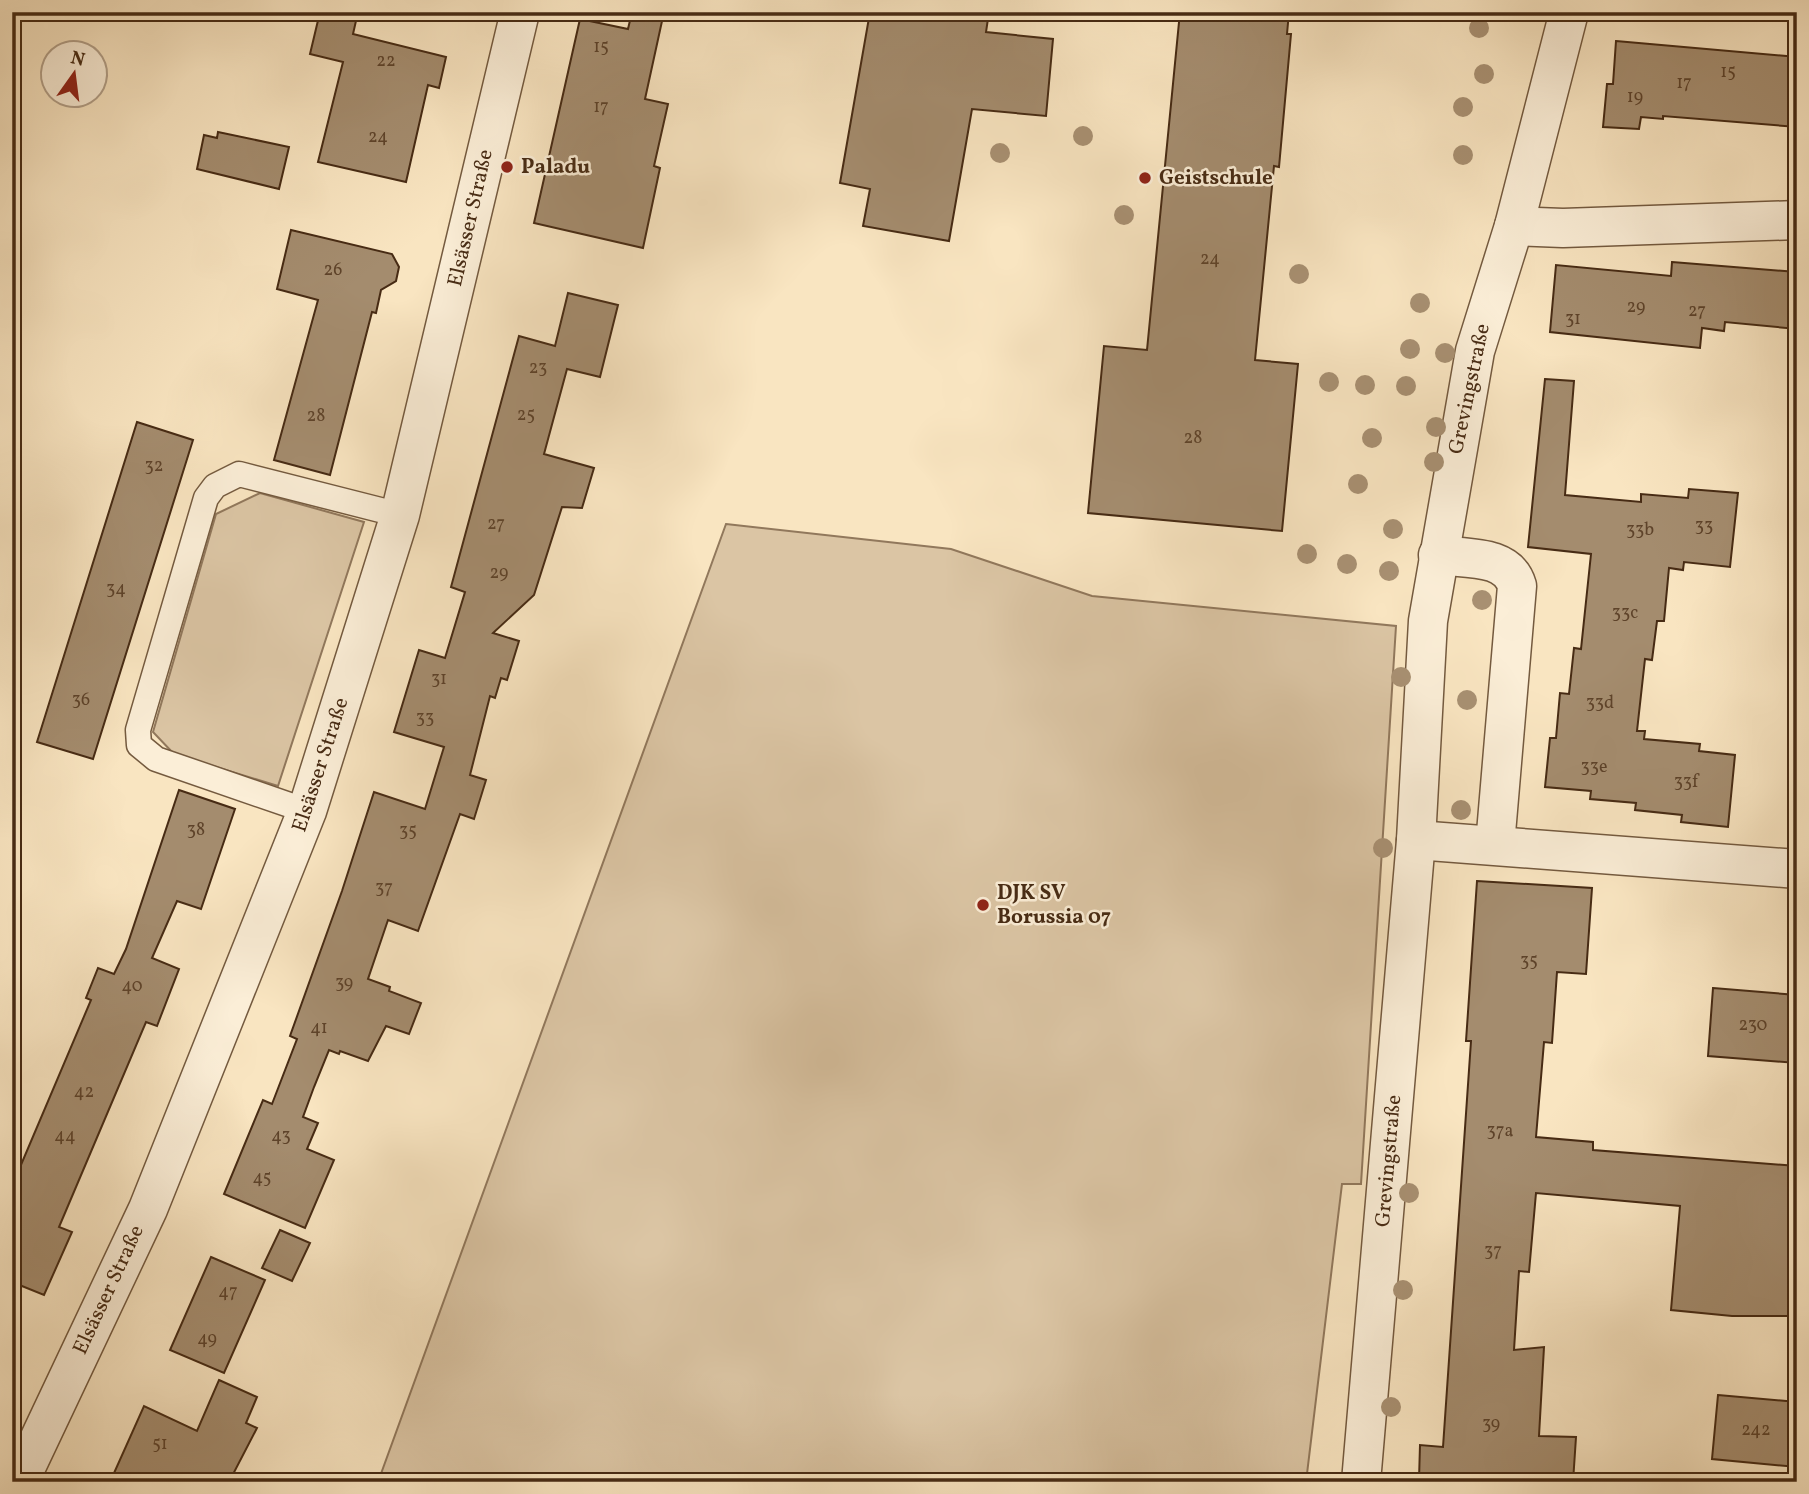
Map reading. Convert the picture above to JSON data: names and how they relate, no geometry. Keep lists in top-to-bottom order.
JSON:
{
  "streets": {
    "street": ["Elsässer Straße", "Grevingstraße"]
  },
  "places": ["Paladu", "Geistschule", "DJK SV Borussia 07"],
  "house_numbers": [
    "15",
    "22",
    "15",
    "17",
    "19",
    "17",
    "24",
    "24",
    "26",
    "29",
    "27",
    "31",
    "23",
    "25",
    "28",
    "28",
    "32",
    "27",
    "33",
    "33b",
    "29",
    "34",
    "33c",
    "31",
    "36",
    "33d",
    "33",
    "33e",
    "33f",
    "38",
    "35",
    "37",
    "35",
    "39",
    "40",
    "230",
    "41",
    "42",
    "37a",
    "44",
    "43",
    "45",
    "37",
    "47",
    "49",
    "39",
    "242",
    "51"
  ],
  "north": "top"
}
